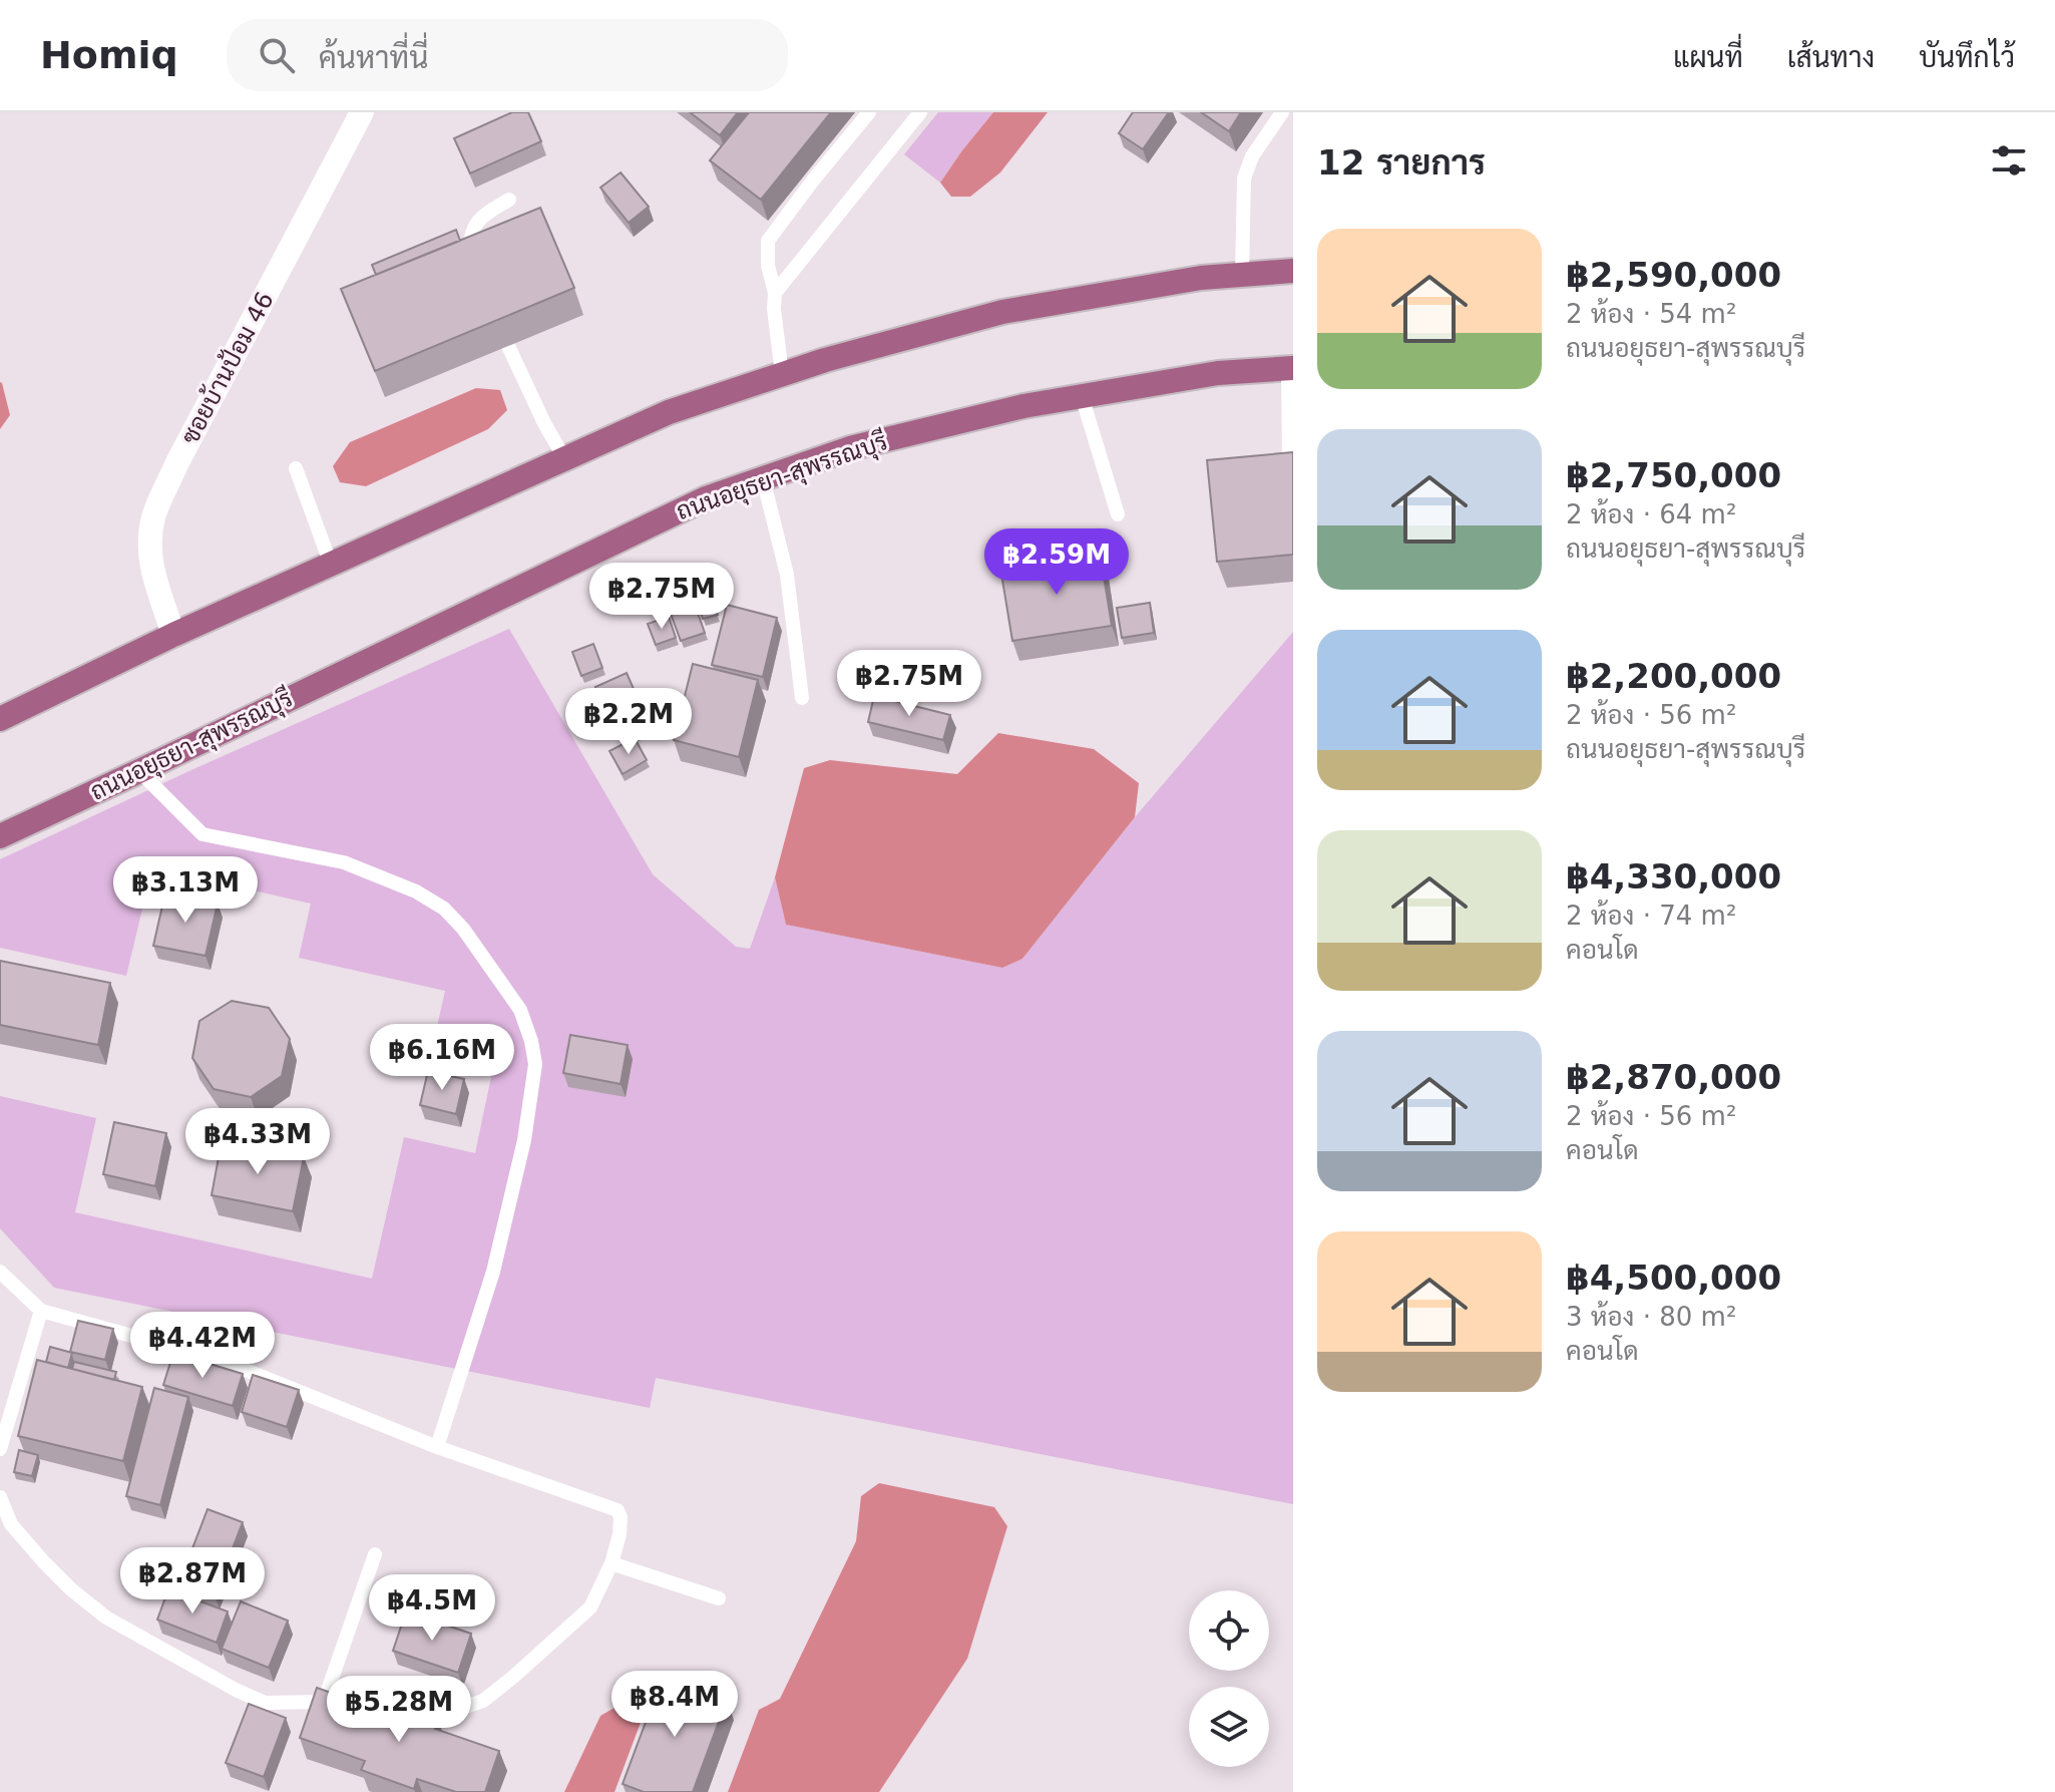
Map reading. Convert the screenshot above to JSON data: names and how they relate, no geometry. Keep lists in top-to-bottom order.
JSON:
{
  "streets": {
    "main road": ["ถนนอยุธยา-สุพรรณบุรี"],
    "street": ["ซอยบ้านป้อม 46"]
  },
  "page": {
    "header": "Homiq",
    "search": "ค้นหาที่นี่",
    "nav": ["แผนที่", "เส้นทาง", "บันทึกไว้"],
    "heading": "12 รายการ",
    "list": [
      {
        "name": "฿2,590,000",
        "note": "2 ห้อง · 54 m² · ถนนอยุธยา-สุพรรณบุรี"
      },
      {
        "name": "฿2,750,000",
        "note": "2 ห้อง · 64 m² · ถนนอยุธยา-สุพรรณบุรี"
      },
      {
        "name": "฿2,200,000",
        "note": "2 ห้อง · 56 m² · ถนนอยุธยา-สุพรรณบุรี"
      },
      {
        "name": "฿4,330,000",
        "note": "2 ห้อง · 74 m² · คอนโด"
      },
      {
        "name": "฿2,870,000",
        "note": "2 ห้อง · 56 m² · คอนโด"
      },
      {
        "name": "฿4,500,000",
        "note": "3 ห้อง · 80 m² · คอนโด"
      }
    ],
    "price": [
      "฿2.59M",
      "฿2.75M",
      "฿2.75M",
      "฿2.2M",
      "฿3.13M",
      "฿6.16M",
      "฿4.33M",
      "฿4.42M",
      "฿2.87M",
      "฿4.5M",
      "฿8.4M",
      "฿5.28M"
    ]
  }
}
